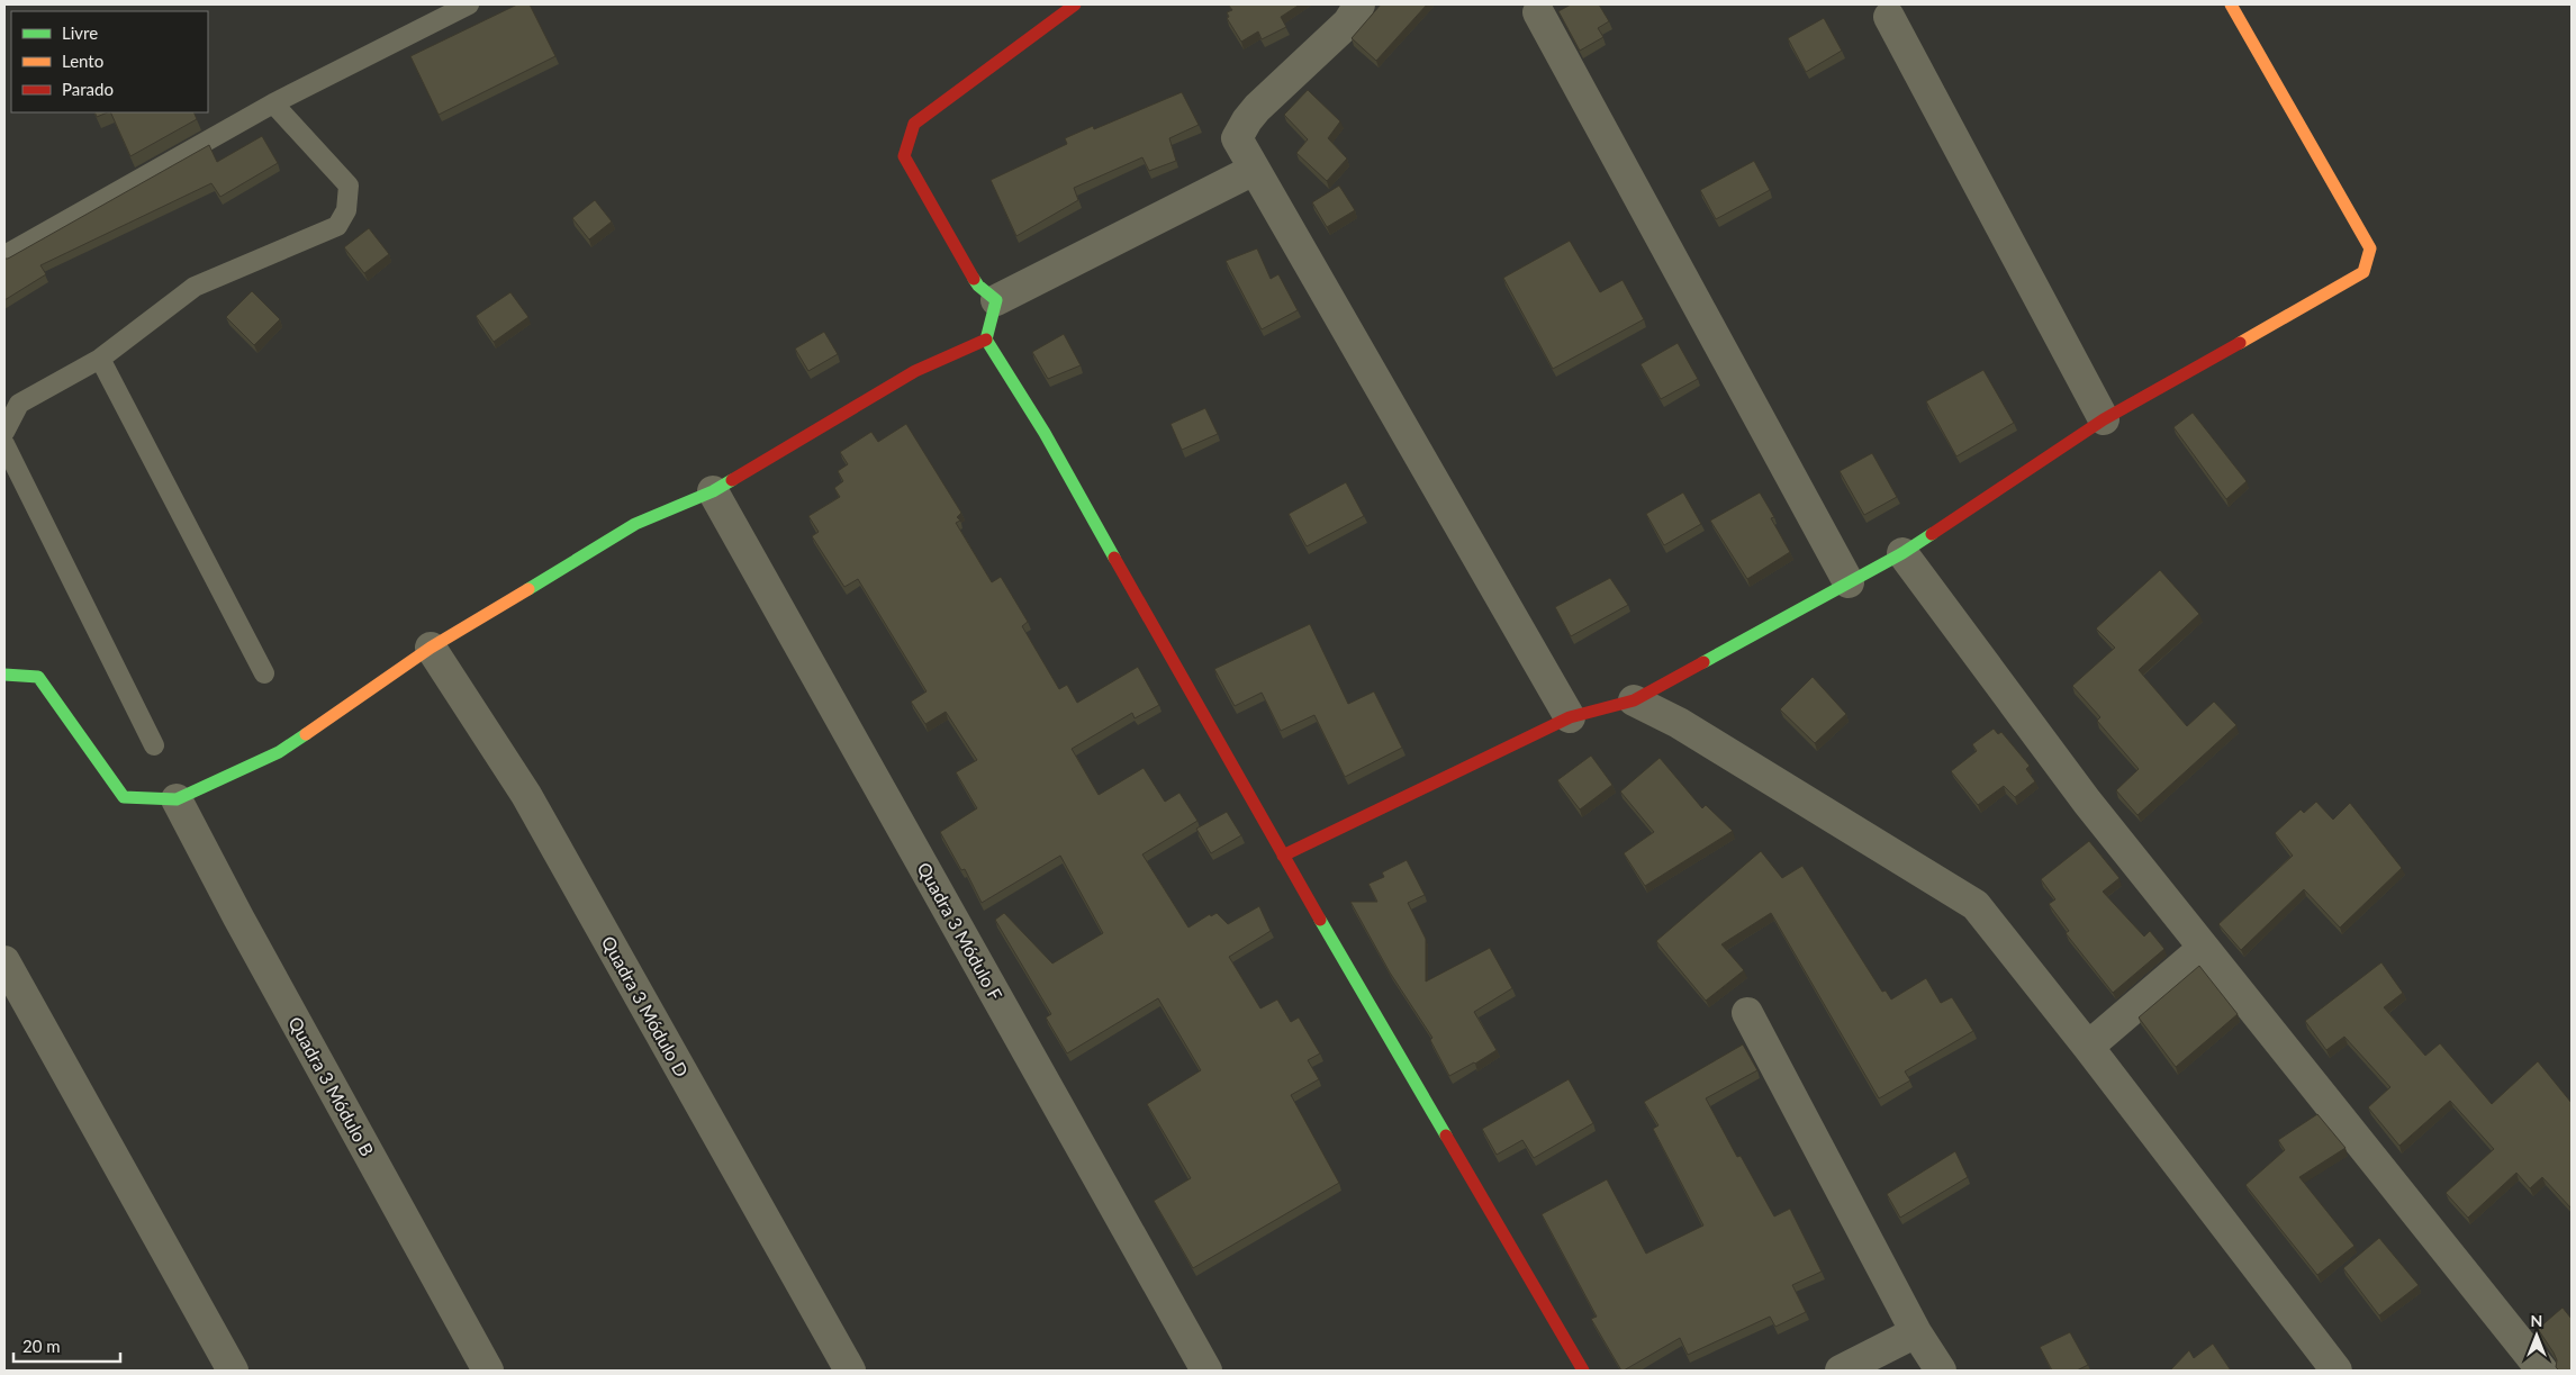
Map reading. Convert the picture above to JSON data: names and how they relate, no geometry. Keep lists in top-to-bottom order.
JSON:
{
  "streets": {
    "street": ["Quadra 3 Módulo F", "Quadra 3 Módulo D", "Quadra 3 Módulo B"]
  },
  "legend": ["Livre", "Lento", "Parado"],
  "scale_bar": "20 m",
  "north": "top"
}
